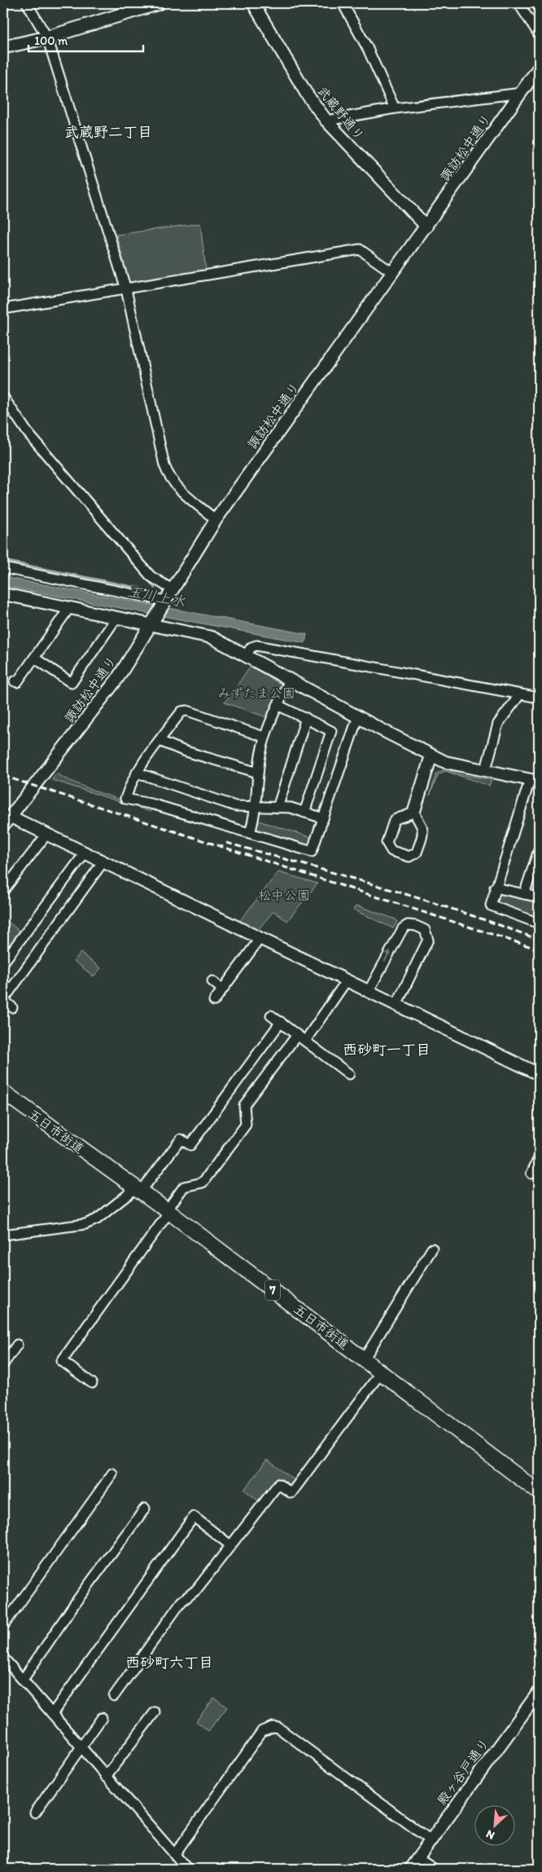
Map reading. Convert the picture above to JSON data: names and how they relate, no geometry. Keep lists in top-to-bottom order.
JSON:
{
  "streets": {
    "main road": ["五日市街道", "7"],
    "street": ["武蔵野通り", "諏訪松中通り", "殿ヶ谷戸通り"]
  },
  "crossings": [
    ["武蔵野通り", "諏訪松中通り"]
  ],
  "districts": ["武蔵野二丁目", "西砂町一丁目", "西砂町六丁目"],
  "water": ["玉川上水"],
  "parks": ["みずたま公園", "松中公園"],
  "scale_bar": "100 m",
  "north": "bottom left"
}
